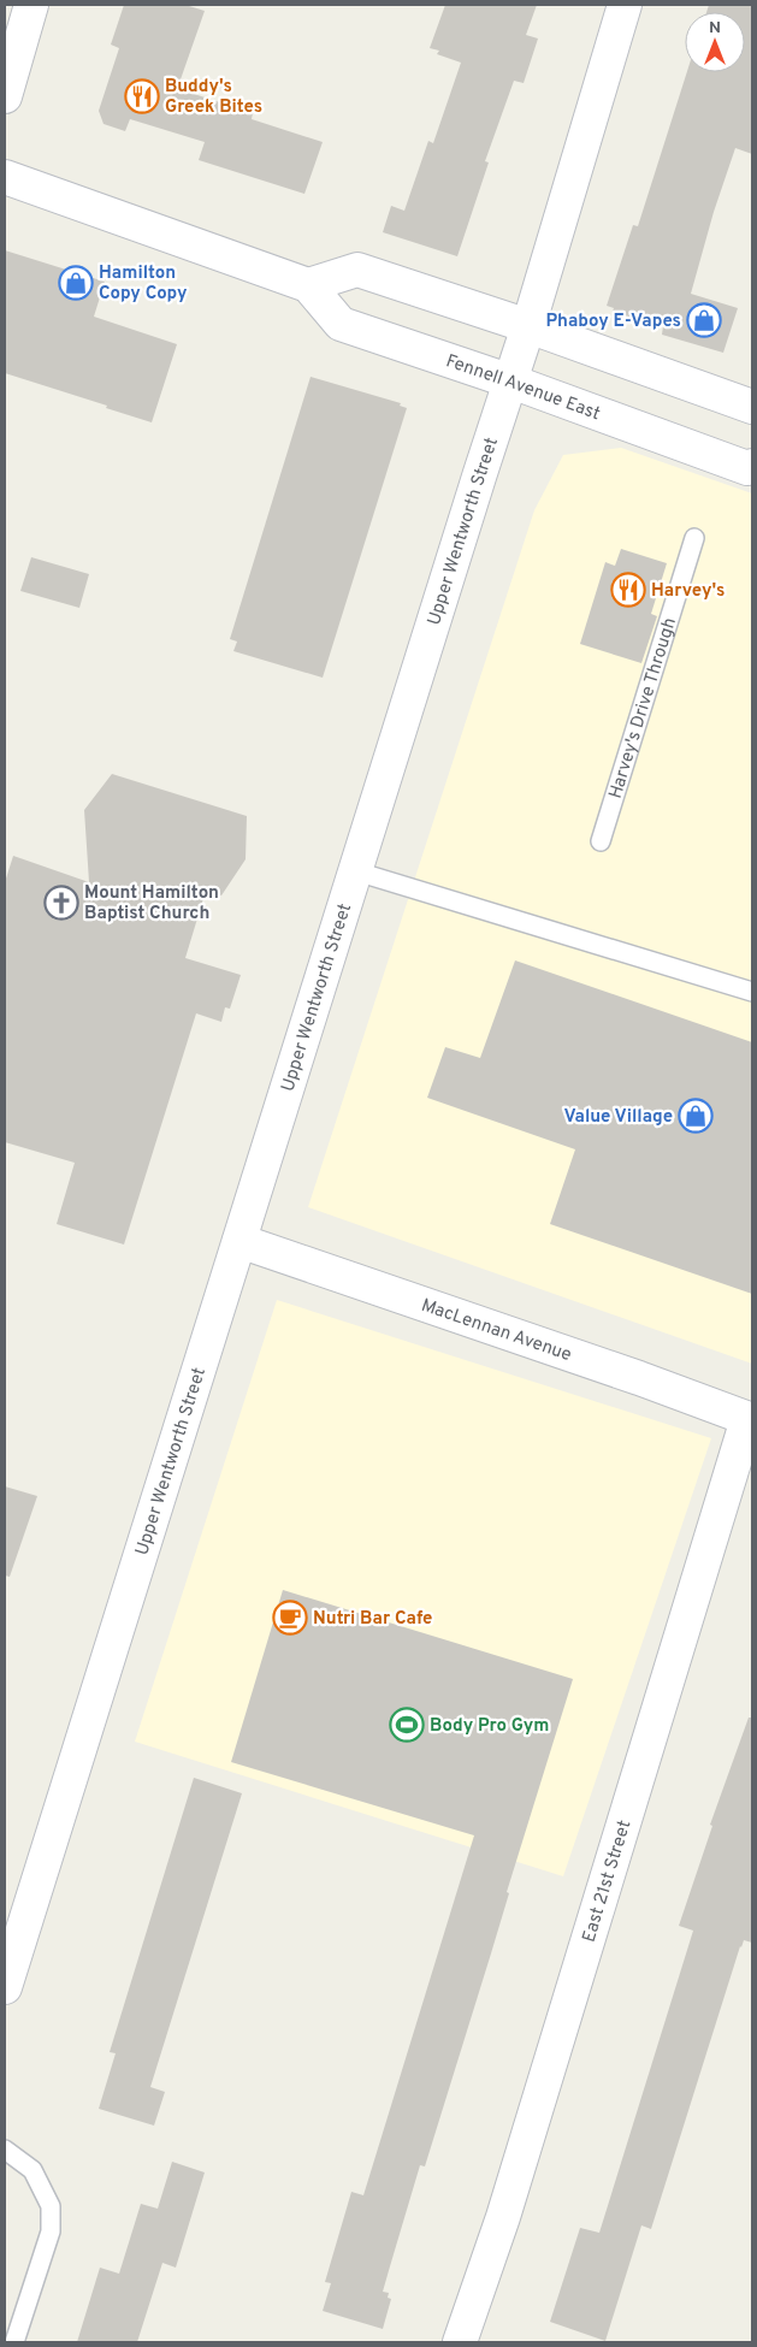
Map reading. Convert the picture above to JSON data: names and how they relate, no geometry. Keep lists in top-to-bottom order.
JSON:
{
  "streets": {
    "main road": [
      "Fennell Avenue East",
      "Upper Wentworth Street",
      "MacLennan Avenue",
      "East 21st Street"
    ],
    "lane": ["Harvey's Drive Through"]
  },
  "crossings": [
    ["Fennell Avenue East", "Upper Wentworth Street"],
    ["Upper Wentworth Street", "MacLennan Avenue"],
    ["MacLennan Avenue", "East 21st Street"]
  ],
  "places": {
    "restaurant": ["Buddy's Greek Bites", "Harvey's"],
    "shop": ["Hamilton Copy Copy", "Phaboy E-Vapes", "Value Village"],
    "church": ["Mount Hamilton Baptist Church"],
    "cafe": ["Nutri Bar Cafe"],
    "sports": ["Body Pro Gym"]
  },
  "north": "top"
}
